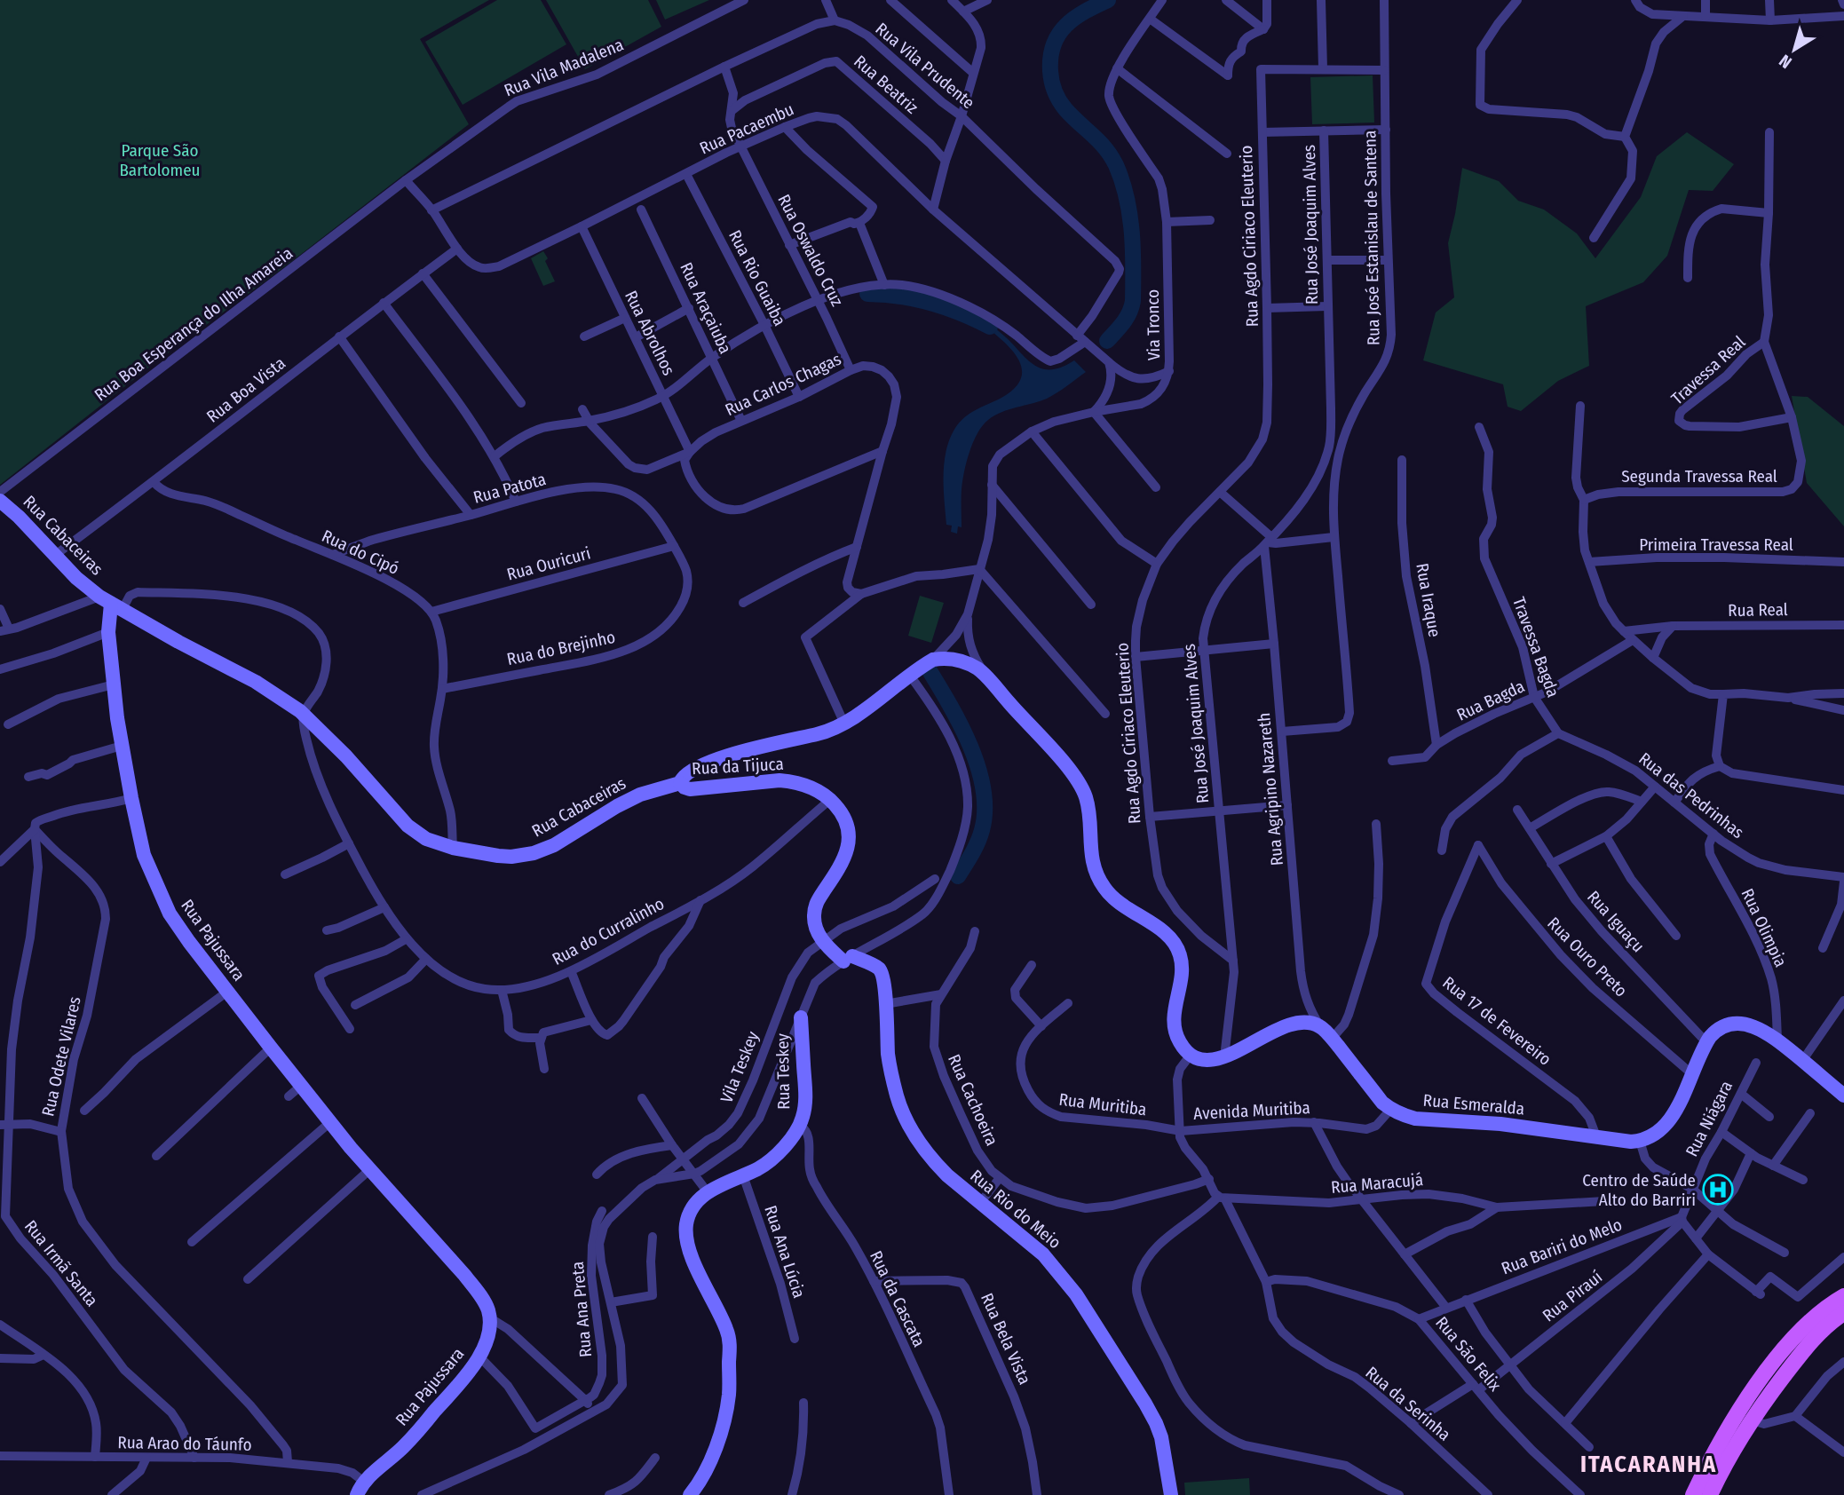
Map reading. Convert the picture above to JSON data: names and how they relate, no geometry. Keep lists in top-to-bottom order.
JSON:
{
  "streets": {
    "main road": [
      "Rua Cabaceiras",
      "Rua da Tijuca",
      "Rua Pajussara",
      "Rua Teskey",
      "Rua Esmeralda",
      "Rua Rio do Meio"
    ],
    "street": [
      "Rua Vila Prudente",
      "Rua Vila Madalena",
      "Rua Beatriz",
      "Rua Pacaembu",
      "Rua José Joaquim Alves",
      "Rua Agdo Ciriaco Eleuterio",
      "Rua José Estanislau de Santena",
      "Rua Oswaldo Cruz",
      "Rua Rio Guaiba",
      "Rua Araçaiuba",
      "Rua Boa Esperança do Ilha Amareia",
      "Via Tronco",
      "Rua Abrolhos",
      "Travessa Real",
      "Rua Carlos Chagas",
      "Rua Boa Vista",
      "Segunda Travessa Real",
      "Rua Patota",
      "Primeira Travessa Real",
      "Rua do Cipó",
      "Rua Ouricuri",
      "Rua Iraque",
      "Rua Real",
      "Travessa Bagda",
      "Rua do Brejinho",
      "Rua Bagda",
      "Rua Agripino Nazareth",
      "Rua das Pedrinhas",
      "Rua Iguaçu",
      "Rua Olimpia",
      "Rua do Curralinho",
      "Rua Ouro Preto",
      "Rua 17 de Fevereiro",
      "Rua Odete Vilares",
      "Vila Teskey",
      "Rua Cachoeira",
      "Rua Muritiba",
      "Avenida Muritiba",
      "Rua Niágara",
      "Rua Maracujá",
      "Rua Bariri do Melo",
      "Rua Ana Lúcia",
      "Rua Irmã Santa",
      "Rua Pirauí",
      "Rua da Cascata",
      "Rua Ana Preta",
      "Rua Bela Vista",
      "Rua São Felix",
      "Rua da Serinha",
      "Rua Arao do Táunfo"
    ]
  },
  "crossings": [
    ["Rua Vila Prudente", "Rua Pacaembu"],
    ["Rua Vila Madalena", "Rua Pacaembu"],
    ["Rua Vila Madalena", "Rua Boa Esperança do Ilha Amareia"],
    ["Rua Pacaembu", "Rua Oswaldo Cruz"],
    ["Rua Pacaembu", "Rua Rio Guaiba"],
    ["Rua Pacaembu", "Rua Boa Esperança do Ilha Amareia"],
    ["Rua Pacaembu", "Via Tronco"],
    ["Rua Pacaembu", "Rua Abrolhos"],
    ["Rua Pacaembu", "Rua Boa Vista"],
    ["Rua José Joaquim Alves", "Rua Agdo Ciriaco Eleuterio"],
    ["Rua José Joaquim Alves", "Rua Agripino Nazareth"],
    ["Rua José Estanislau de Santena", "Rua Agripino Nazareth"],
    ["Rua Oswaldo Cruz", "Rua Carlos Chagas"],
    ["Rua Rio Guaiba", "Rua Carlos Chagas"],
    ["Rua Araçaiuba", "Rua Carlos Chagas"],
    ["Via Tronco", "Rua Cabaceiras"],
    ["Rua Abrolhos", "Rua Carlos Chagas"],
    ["Travessa Real", "Segunda Travessa Real"],
    ["Rua Boa Vista", "Rua Cabaceiras"],
    ["Rua Boa Vista", "Rua do Cipó"],
    ["Rua Patota", "Rua do Cipó"],
    ["Rua Patota", "Rua Ouricuri"],
    ["Rua Patota", "Rua do Brejinho"],
    ["Rua Cabaceiras", "Rua da Tijuca"],
    ["Rua Cabaceiras", "Rua do Curralinho"],
    ["Rua Cabaceiras", "Rua Pajussara"],
    ["Rua do Cipó", "Rua Ouricuri"],
    ["Rua Ouricuri", "Rua do Brejinho"],
    ["Rua Iraque", "Rua Bagda"],
    ["Travessa Bagda", "Rua Bagda"],
    ["Travessa Bagda", "Rua das Pedrinhas"],
    ["Rua da Tijuca", "Rua do Curralinho"],
    ["Rua das Pedrinhas", "Rua Olimpia"],
    ["Rua Pajussara", "Rua Ana Preta"],
    ["Rua Pajussara", "Rua Arao do Táunfo"],
    ["Rua Ouro Preto", "Rua 17 de Fevereiro"],
    ["Rua Ouro Preto", "Rua Esmeralda"],
    ["Rua 17 de Fevereiro", "Rua Esmeralda"],
    ["Rua Odete Vilares", "Rua Irmã Santa"],
    ["Rua Odete Vilares", "Rua Arao do Táunfo"],
    ["Rua Teskey", "Rua da Cascata"],
    ["Rua Cachoeira", "Rua da Serinha"],
    ["Rua Muritiba", "Avenida Muritiba"],
    ["Rua Muritiba", "Rua da Serinha"],
    ["Rua Esmeralda", "Avenida Muritiba"],
    ["Avenida Muritiba", "Rua da Serinha"],
    ["Rua Niágara", "Rua Pirauí"],
    ["Rua Maracujá", "Rua da Serinha"],
    ["Rua Bariri do Melo", "Rua Pirauí"],
    ["Rua Bariri do Melo", "Rua São Felix"],
    ["Rua Irmã Santa", "Rua Arao do Táunfo"],
    ["Rua Pirauí", "Rua São Felix"],
    ["Rua Pirauí", "Rua da Serinha"],
    ["Rua da Cascata", "Rua Bela Vista"],
    ["Rua São Felix", "Rua da Serinha"]
  ],
  "districts": ["ITACARANHA"],
  "parks": ["Parque São Bartolomeu"],
  "places": {
    "hospital": ["Centro de Saúde Alto do Barriri"]
  },
  "north": "bottom left"
}
